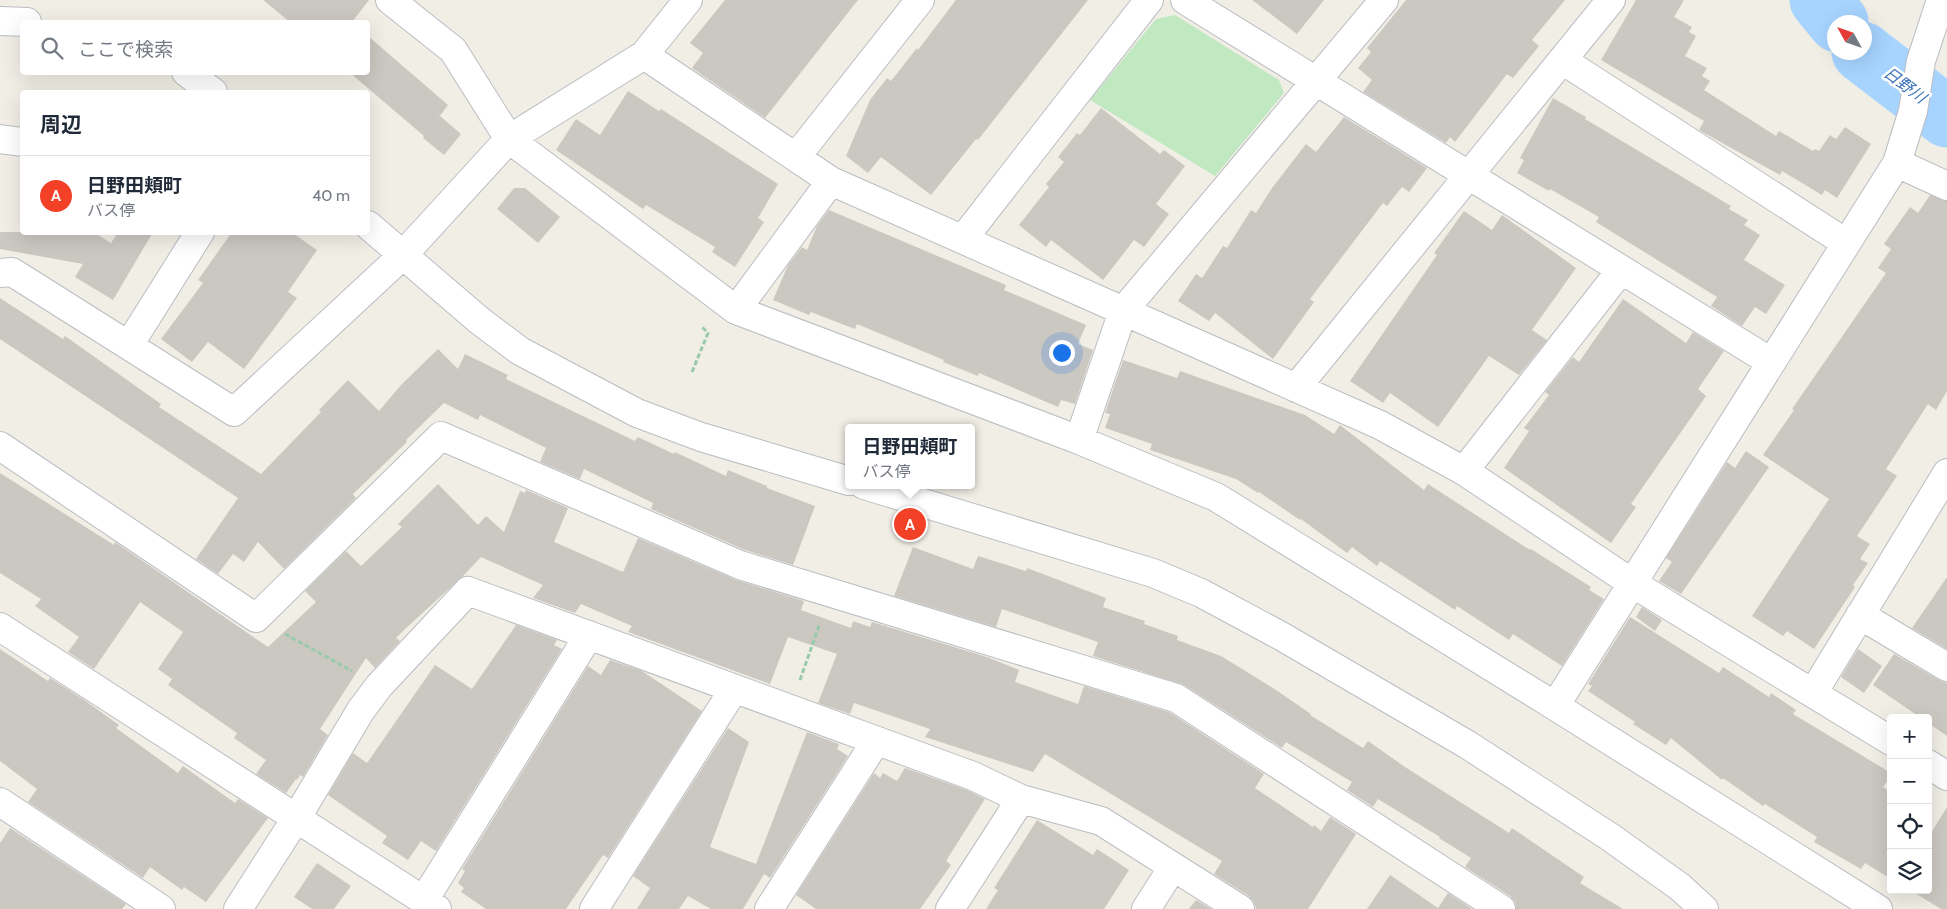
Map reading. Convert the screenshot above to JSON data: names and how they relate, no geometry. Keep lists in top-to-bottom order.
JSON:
{
  "water": ["日野川"],
  "north": "top left",
  "page": {
    "search": "ここで検索",
    "heading": "周辺",
    "list": [
      {
        "mark": "A",
        "name": "日野田頬町",
        "note": "バス停",
        "value": "40 m"
      }
    ],
    "popup": ["日野田頬町", "バス停"],
    "pins": "A",
    "map_buttons": ["+", "−"]
  }
}
